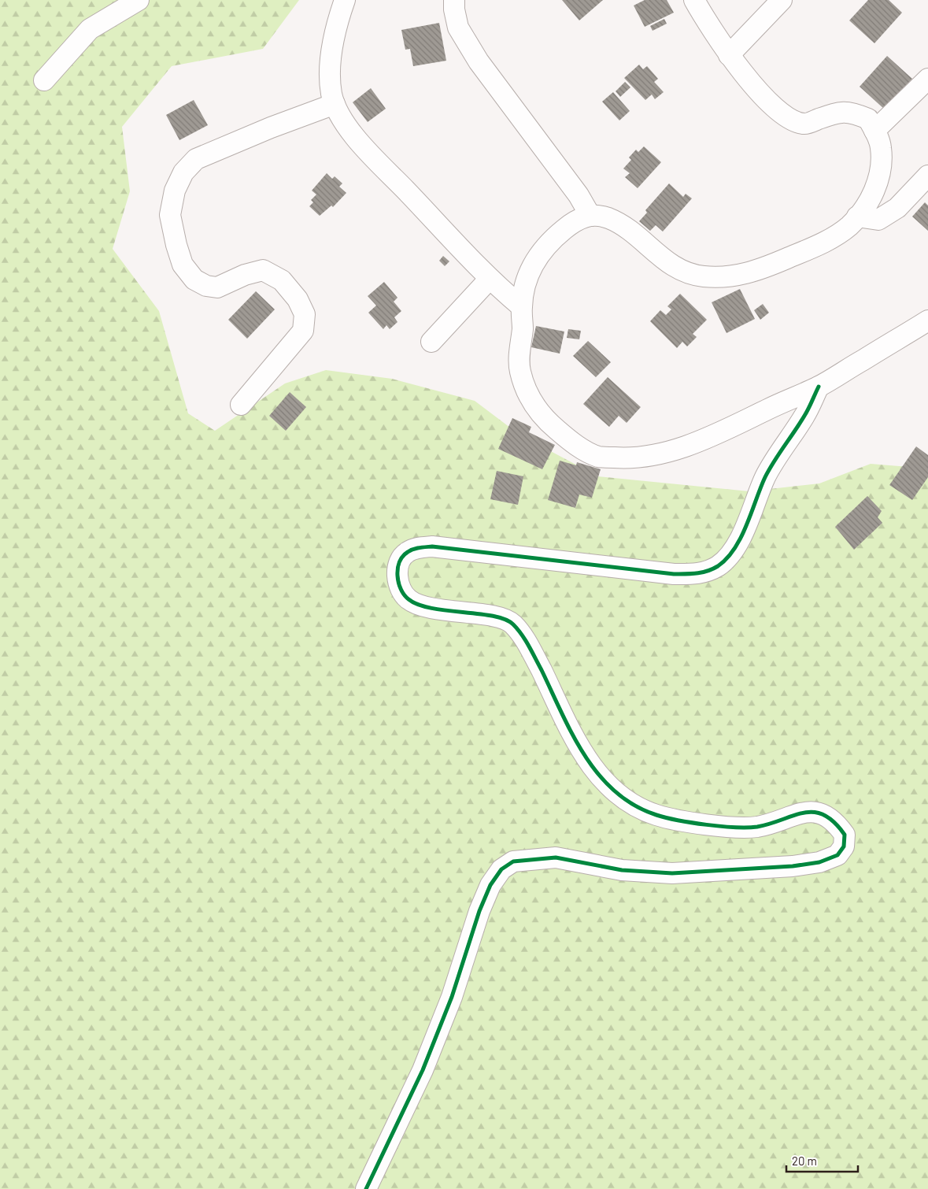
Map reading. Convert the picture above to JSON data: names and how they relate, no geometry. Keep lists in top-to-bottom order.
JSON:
{
  "scale_bar": "20 m"
}
